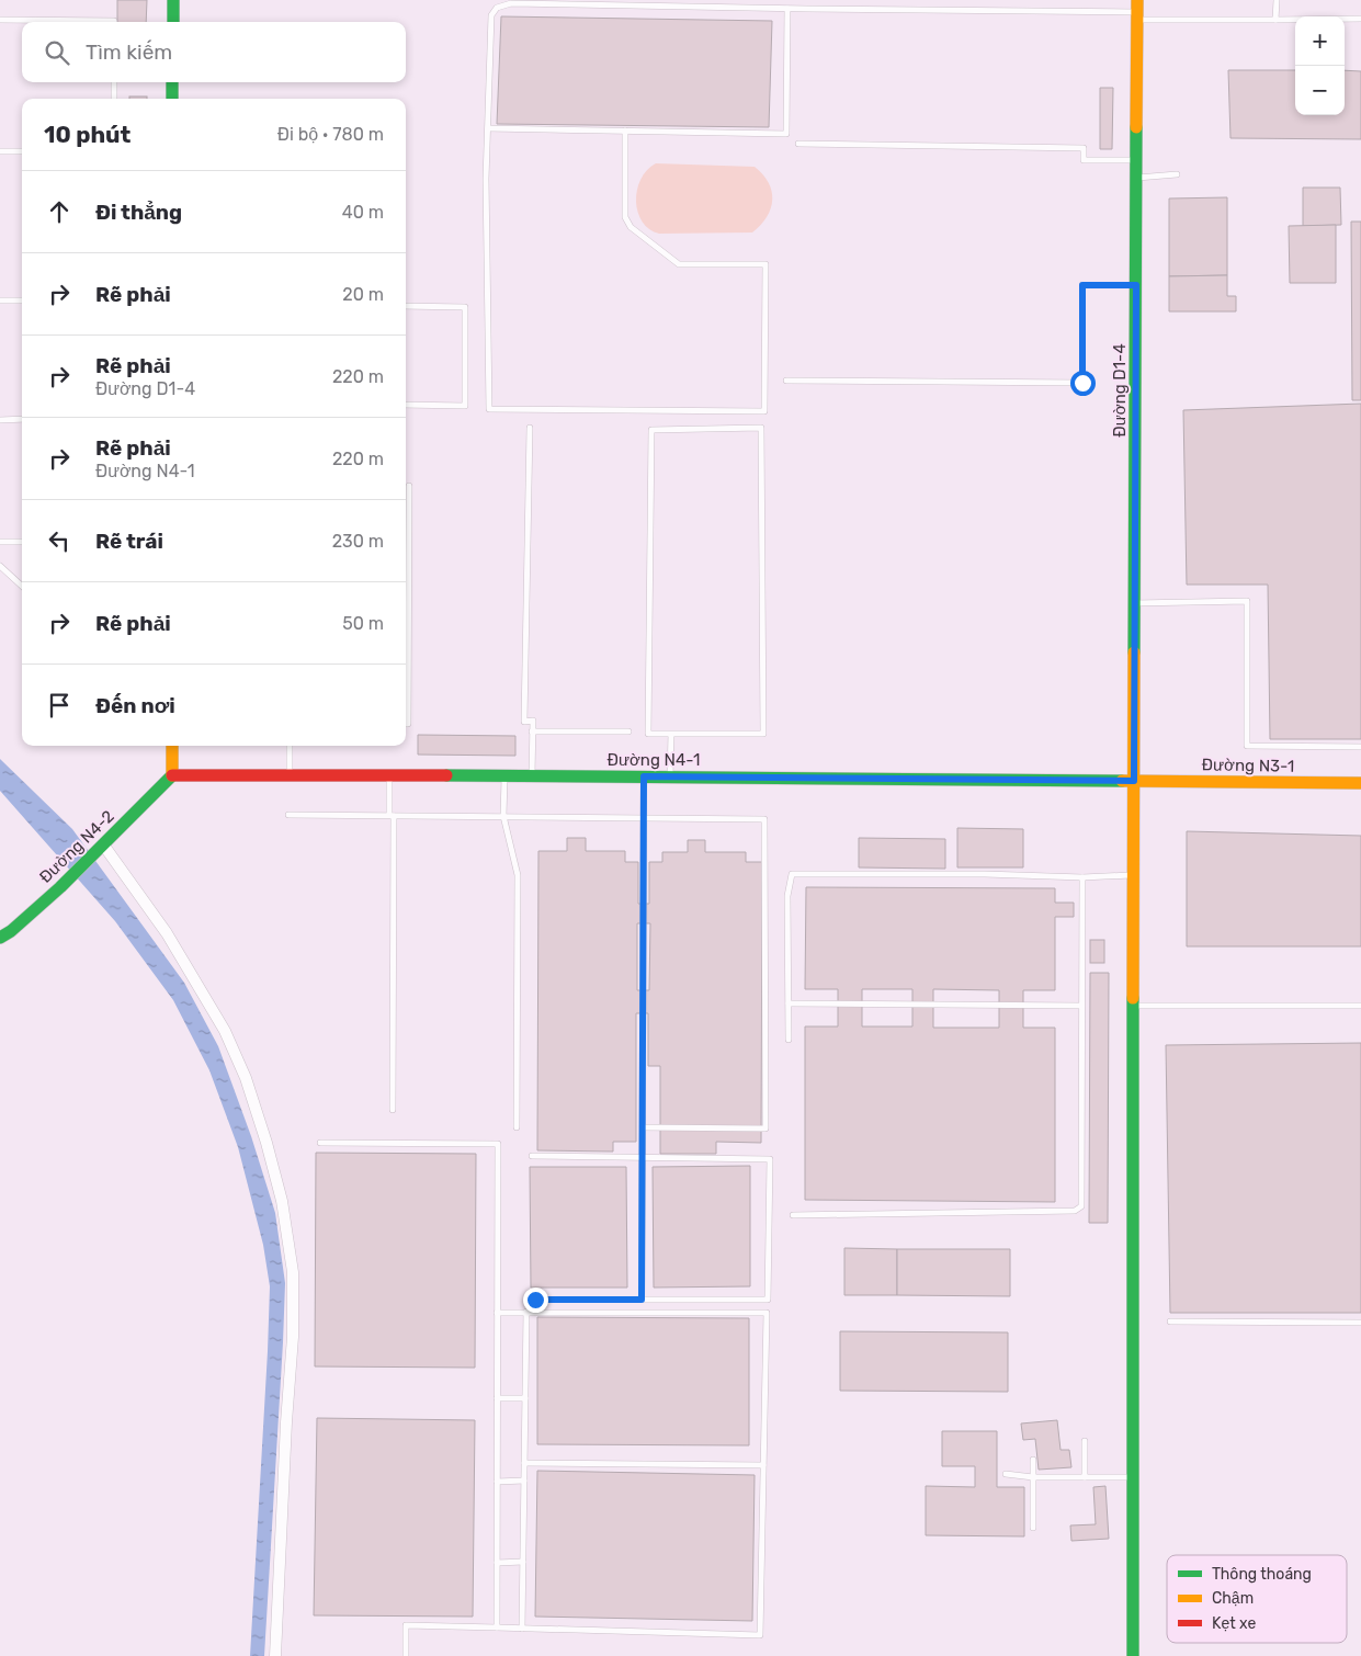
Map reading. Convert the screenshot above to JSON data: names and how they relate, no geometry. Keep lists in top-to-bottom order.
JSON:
{
  "streets": {
    "street": [
      "Đường D1-4",
      "Đường N4-1",
      "Đường N3-1",
      "Đường N4-2"
    ]
  },
  "crossings": [
    ["Đường D1-4", "Đường N4-1"],
    ["Đường D1-4", "Đường N3-1"],
    ["Đường N4-1", "Đường N3-1"],
    ["Đường N4-1", "Đường N4-2"]
  ],
  "legend": ["Thông thoáng", "Chậm", "Kẹt xe"],
  "page": {
    "map_buttons": ["+", "−"],
    "search": "Tìm kiếm",
    "heading": ["10 phút", "Đi bộ · 780 m"],
    "list": [
      ["Đi thẳng", "40 m"],
      ["Rẽ phải", "20 m"],
      ["Rẽ phải", "Đường D1-4", "220 m"],
      ["Rẽ phải", "Đường N4-1", "220 m"],
      ["Rẽ trái", "230 m"],
      ["Rẽ phải", "50 m"],
      "Đến nơi"
    ]
  }
}
